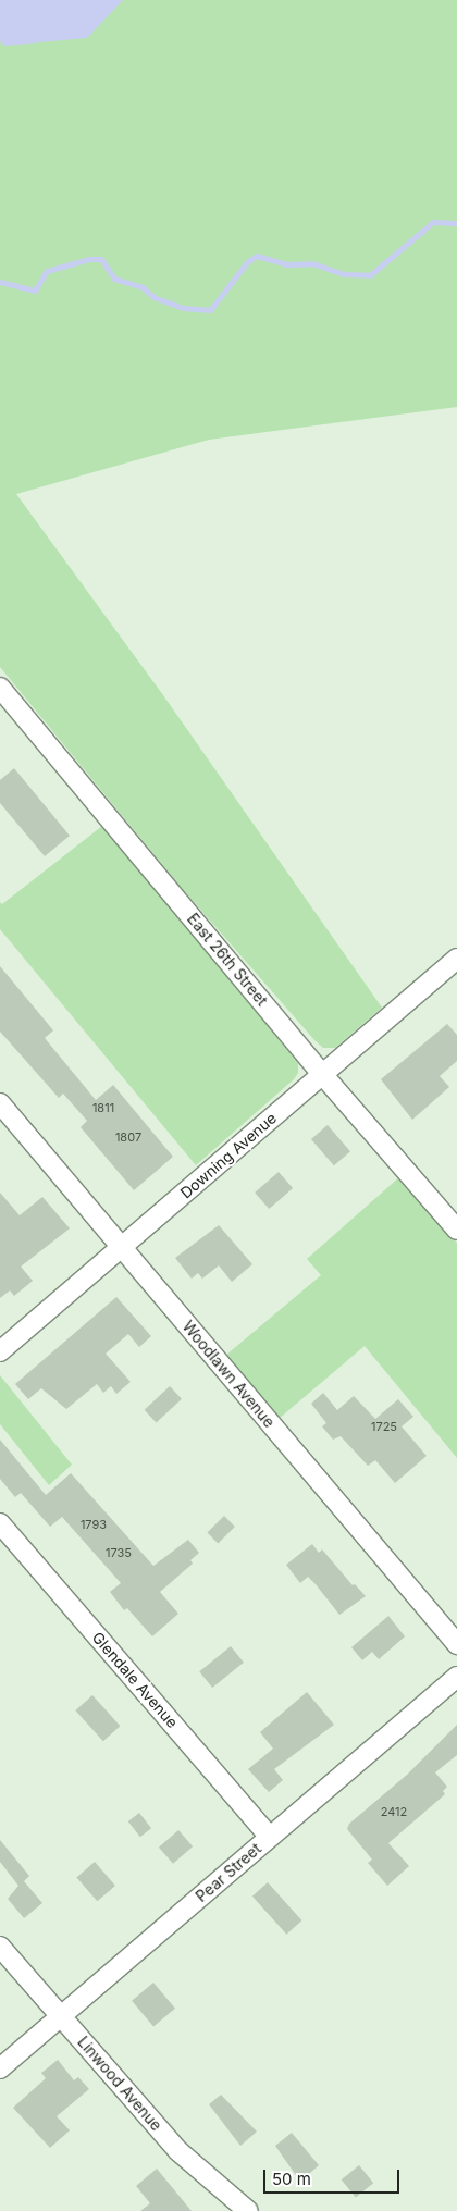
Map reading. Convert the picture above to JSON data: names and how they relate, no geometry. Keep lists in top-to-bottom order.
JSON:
{
  "streets": {
    "street": [
      "East 26th Street",
      "Downing Avenue",
      "Woodlawn Avenue",
      "Glendale Avenue",
      "Pear Street",
      "Linwood Avenue"
    ]
  },
  "crossings": [
    ["East 26th Street", "Downing Avenue"],
    ["Downing Avenue", "Woodlawn Avenue"],
    ["Glendale Avenue", "Pear Street"],
    ["Pear Street", "Linwood Avenue"]
  ],
  "house_numbers": [
    "1811",
    "1807",
    "1725",
    "1793",
    "1735",
    "2412"
  ],
  "scale_bar": "50 m"
}
